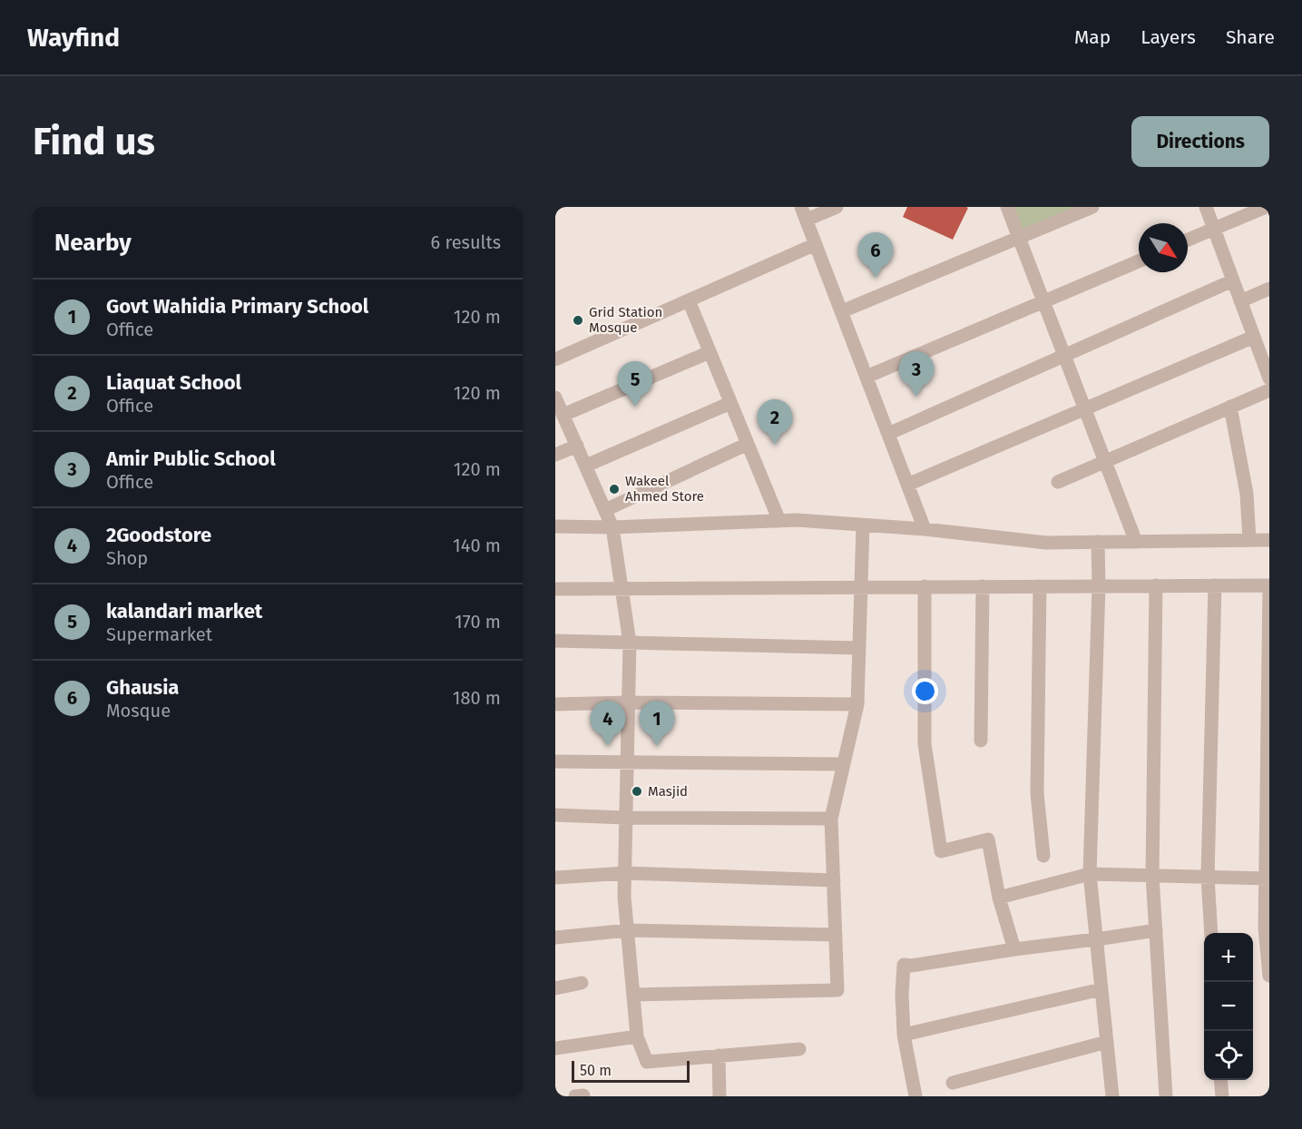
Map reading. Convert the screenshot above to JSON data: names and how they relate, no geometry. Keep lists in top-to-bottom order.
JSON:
{
  "places": ["Grid Station Mosque", "Wakeel Ahmed Store", "Masjid"],
  "scale_bar": "50 m",
  "north": "bottom right",
  "page": {
    "header": "Wayfind",
    "nav": ["Map", "Layers", "Share"],
    "buttons": "Directions",
    "title": "Find us",
    "heading": ["Nearby", "6 results"],
    "pins": [
      "6",
      "3",
      "5",
      "2",
      "1",
      "4"
    ],
    "list": [
      {
        "mark": "1",
        "name": "Govt Wahidia Primary School",
        "note": "Office",
        "value": "120 m"
      },
      {
        "mark": "2",
        "name": "Liaquat School",
        "note": "Office",
        "value": "120 m"
      },
      {
        "mark": "3",
        "name": "Amir Public School",
        "note": "Office",
        "value": "120 m"
      },
      {
        "mark": "4",
        "name": "2Goodstore",
        "note": "Shop",
        "value": "140 m"
      },
      {
        "mark": "5",
        "name": "kalandari market",
        "note": "Supermarket",
        "value": "170 m"
      },
      {
        "mark": "6",
        "name": "Ghausia",
        "note": "Mosque",
        "value": "180 m"
      }
    ],
    "map_buttons": ["+", "−"],
    "scale": "50 m"
  }
}
